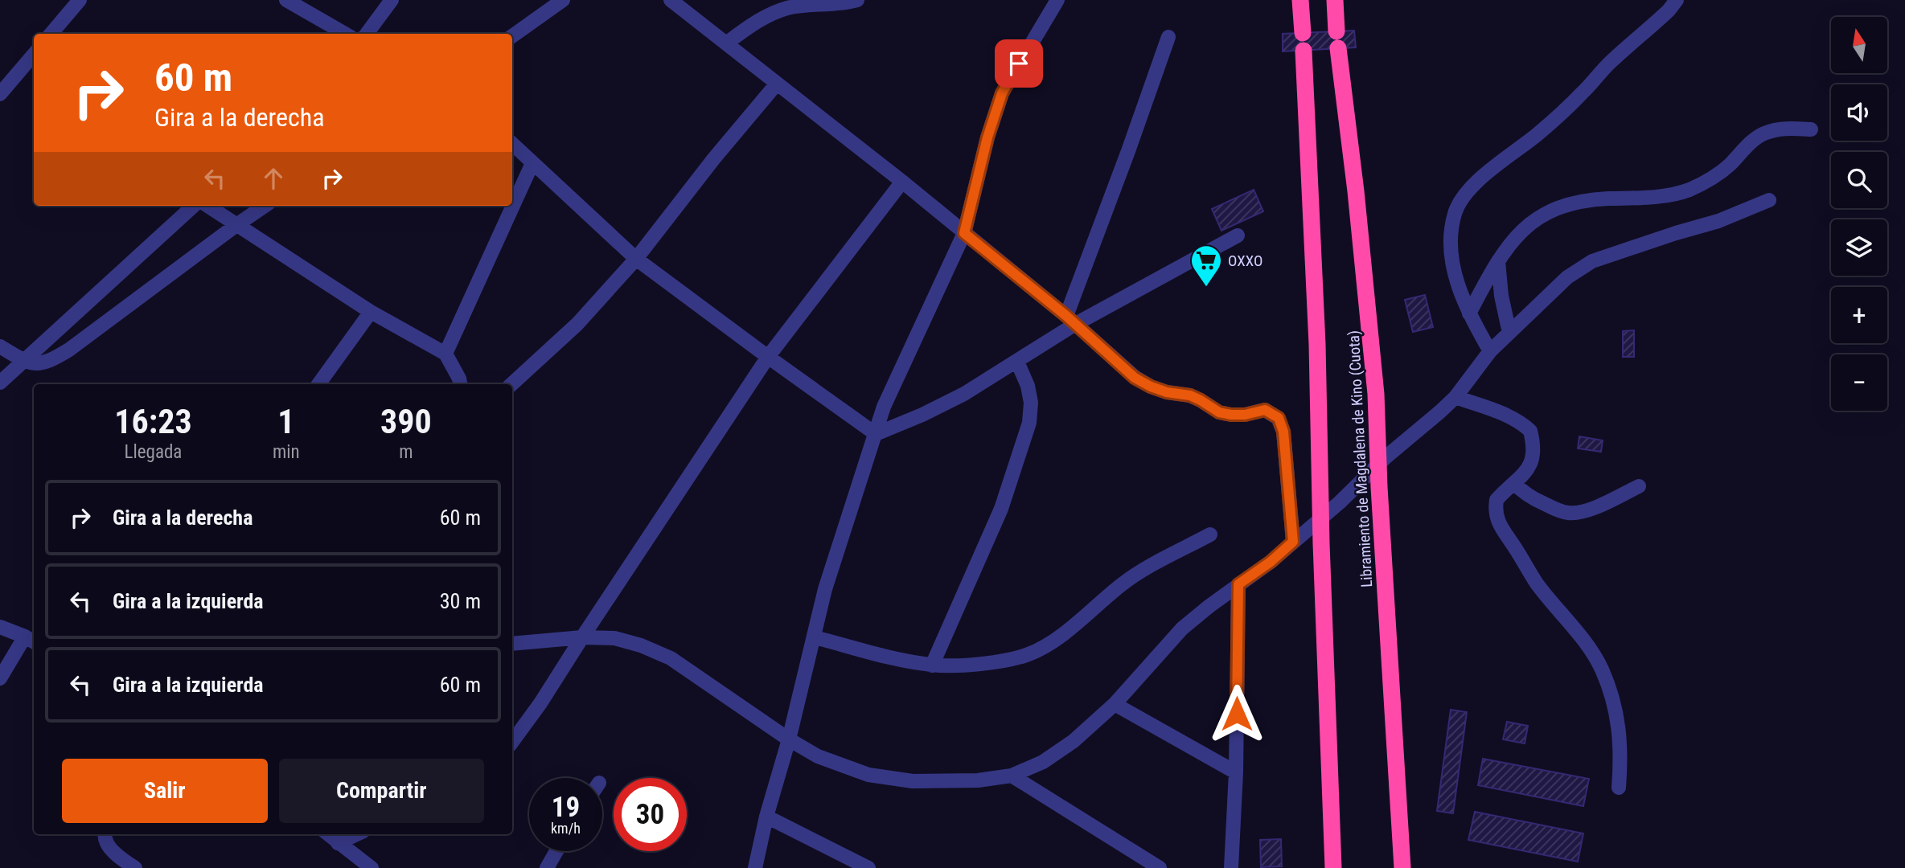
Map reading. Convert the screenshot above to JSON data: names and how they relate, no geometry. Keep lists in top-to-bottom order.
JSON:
{
  "streets": {
    "highway": ["Libramiento de Magdalena de Kino (Cuota)"]
  },
  "places": {
    "supermarket": ["OXXO"]
  },
  "north": "top",
  "page": {
    "map_buttons": ["+", "−"],
    "turn": ["60 m", "Gira a la derecha"],
    "eta": [
      "16:23",
      "Llegada",
      "1",
      "min",
      "390",
      "m"
    ],
    "list": [
      {
        "name": "Gira a la derecha",
        "value": "60 m"
      },
      {
        "name": "Gira a la izquierda",
        "value": "30 m"
      },
      {
        "name": "Gira a la izquierda",
        "value": "60 m"
      }
    ],
    "buttons": ["Salir", "Compartir"],
    "speed": "19 km/h",
    "limit": "30"
  }
}
